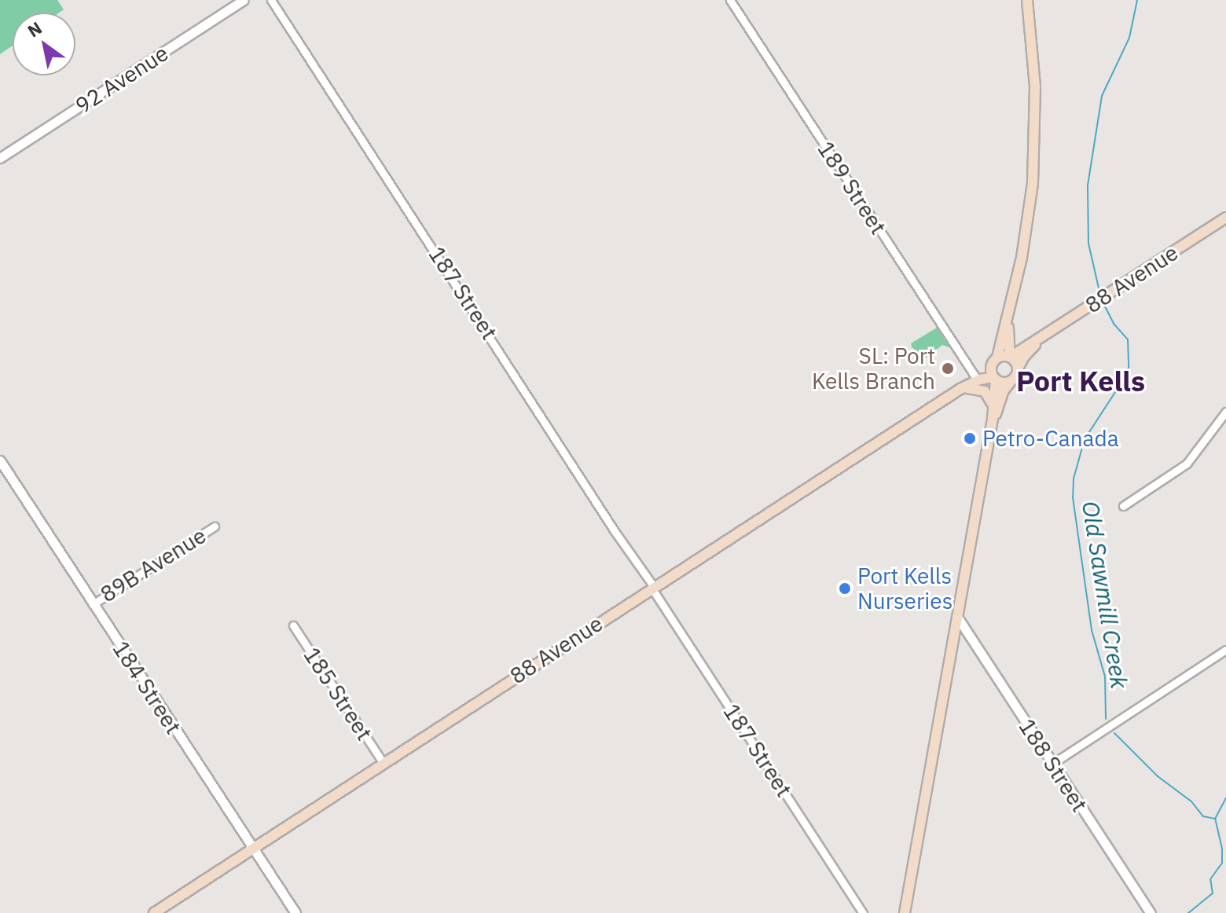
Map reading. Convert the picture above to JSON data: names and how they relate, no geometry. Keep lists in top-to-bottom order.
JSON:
{
  "streets": {
    "main road": ["88 Avenue"],
    "street": [
      "92 Avenue",
      "189 Street",
      "187 Street",
      "89B Avenue",
      "184 Street",
      "185 Street",
      "188 Street"
    ]
  },
  "crossings": [
    ["189 Street", "88 Avenue"],
    ["88 Avenue", "187 Street"],
    ["88 Avenue", "184 Street"],
    ["88 Avenue", "185 Street"],
    ["89B Avenue", "184 Street"]
  ],
  "districts": ["Port Kells"],
  "water": ["Old Sawmill Creek"],
  "places": ["SL: Port Kells Branch", "Petro-Canada", "Port Kells Nurseries"],
  "north": "top left"
}
